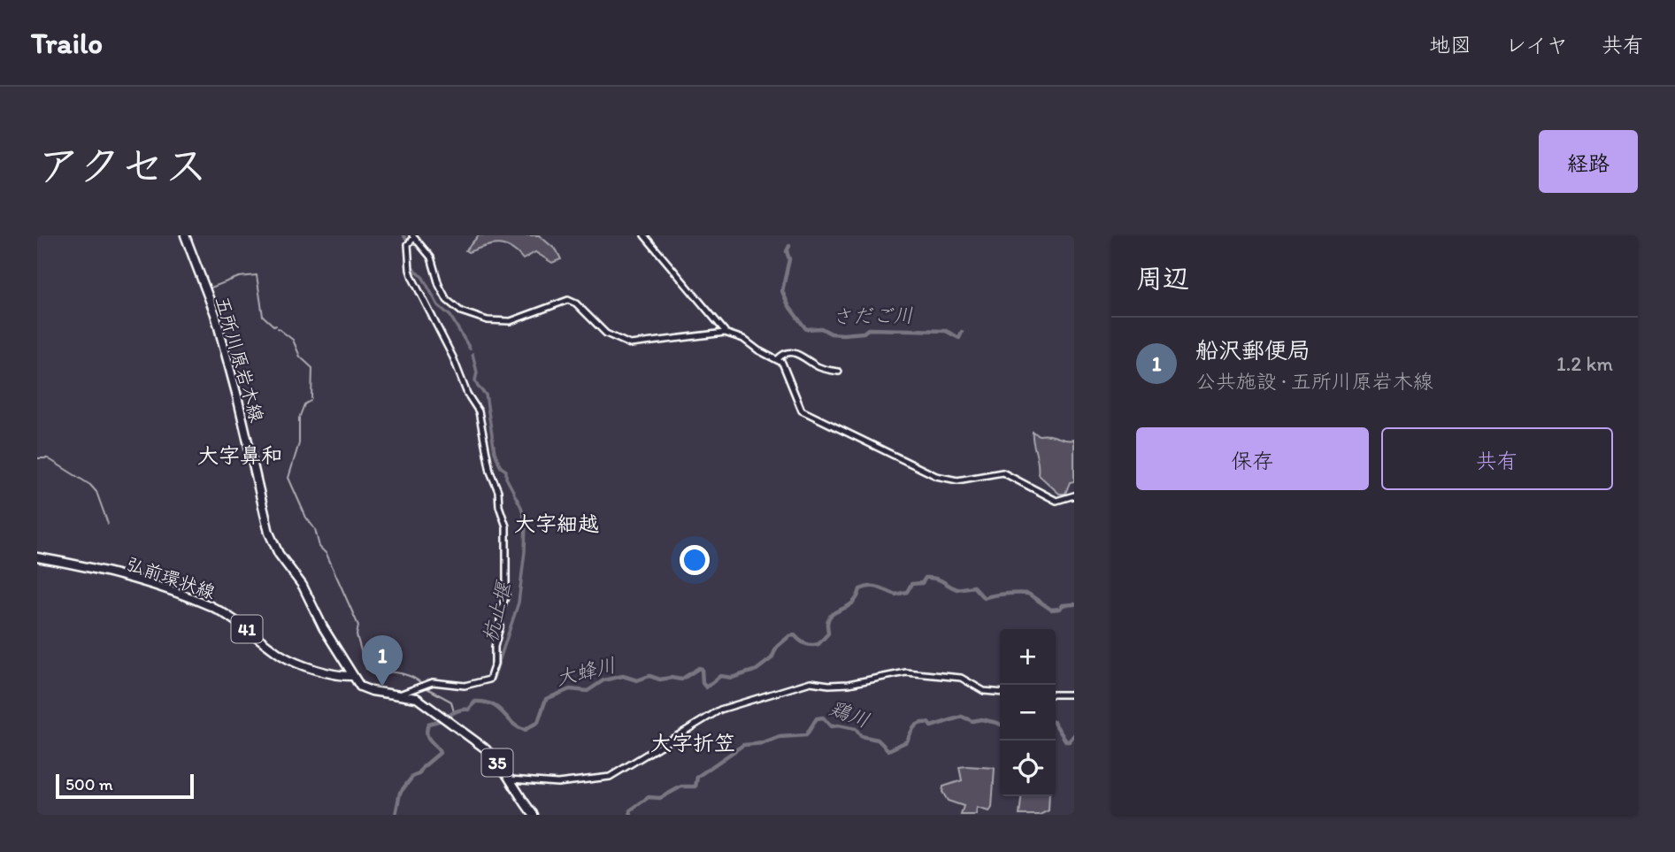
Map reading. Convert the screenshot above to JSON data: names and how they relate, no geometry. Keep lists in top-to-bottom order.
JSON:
{
  "streets": {
    "main road": [
      "五所川原岩木線",
      "弘前環状線",
      "41",
      "35"
    ]
  },
  "crossings": [
    ["五所川原岩木線", "弘前環状線"]
  ],
  "districts": ["大字鼻和", "大字細越", "大字折笠"],
  "water": [
    "さだご川",
    "杭止堰",
    "大蜂川",
    "鶏川"
  ],
  "scale_bar": "500 m",
  "page": {
    "header": "Trailo",
    "nav": ["地図", "レイヤ", "共有"],
    "title": "アクセス",
    "buttons": [
      "経路",
      ["保存", "共有"]
    ],
    "heading": "周辺",
    "list": [
      {
        "mark": "1",
        "name": "船沢郵便局",
        "note": "公共施設 · 五所川原岩木線",
        "value": "1.2 km"
      }
    ],
    "map_buttons": ["+", "−"],
    "pins": "1",
    "scale": "500 m"
  }
}
